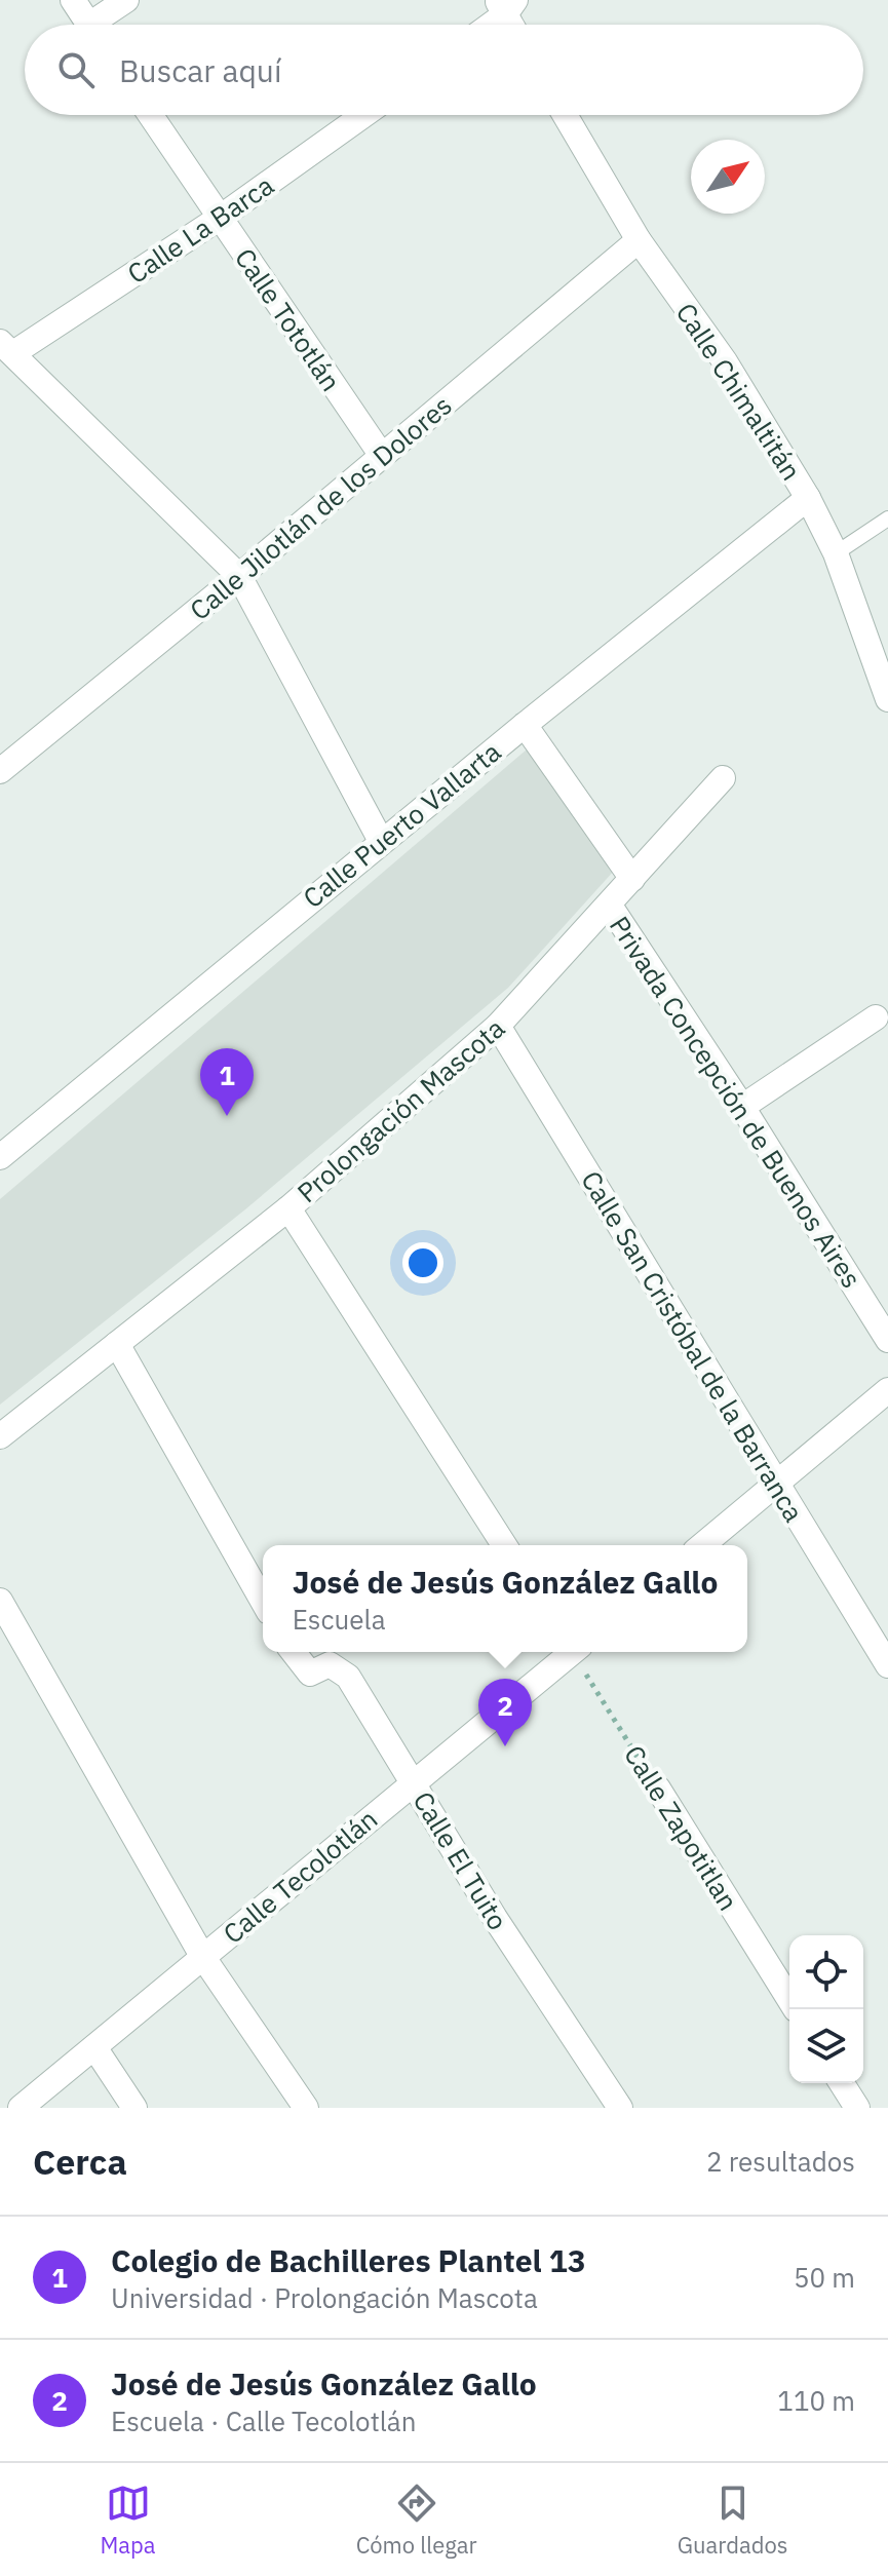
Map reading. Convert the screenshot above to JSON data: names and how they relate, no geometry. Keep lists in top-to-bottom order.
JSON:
{
  "streets": {
    "street": [
      "Calle La Barca",
      "Calle Tototlán",
      "Calle Chimaltitán",
      "Calle Jilotlán de los Dolores",
      "Calle Puerto Vallarta",
      "Privada Concepción de Buenos Aires",
      "Prolongación Mascota",
      "Calle San Cristóbal de la Barranca",
      "Calle Zapotitlan",
      "Calle El Tuito",
      "Calle Tecolotlán"
    ]
  },
  "crossings": [
    ["Calle La Barca", "Calle Tototlán"],
    ["Calle Tototlán", "Calle Jilotlán de los Dolores"],
    ["Calle Chimaltitán", "Calle Jilotlán de los Dolores"],
    ["Calle Chimaltitán", "Calle Puerto Vallarta"],
    ["Privada Concepción de Buenos Aires", "Prolongación Mascota"],
    ["Prolongación Mascota", "Calle San Cristóbal de la Barranca"],
    ["Calle El Tuito", "Calle Tecolotlán"]
  ],
  "north": "top right",
  "page": {
    "search": "Buscar aquí",
    "pins": ["1", "2"],
    "popup": ["José de Jesús González Gallo", "Escuela"],
    "heading": ["Cerca", "2 resultados"],
    "list": [
      {
        "mark": "1",
        "name": "Colegio de Bachilleres Plantel 13",
        "note": "Universidad · Prolongación Mascota",
        "value": "50 m"
      },
      {
        "mark": "2",
        "name": "José de Jesús González Gallo",
        "note": "Escuela · Calle Tecolotlán",
        "value": "110 m"
      }
    ],
    "nav": ["Mapa", "Cómo llegar", "Guardados"]
  }
}
